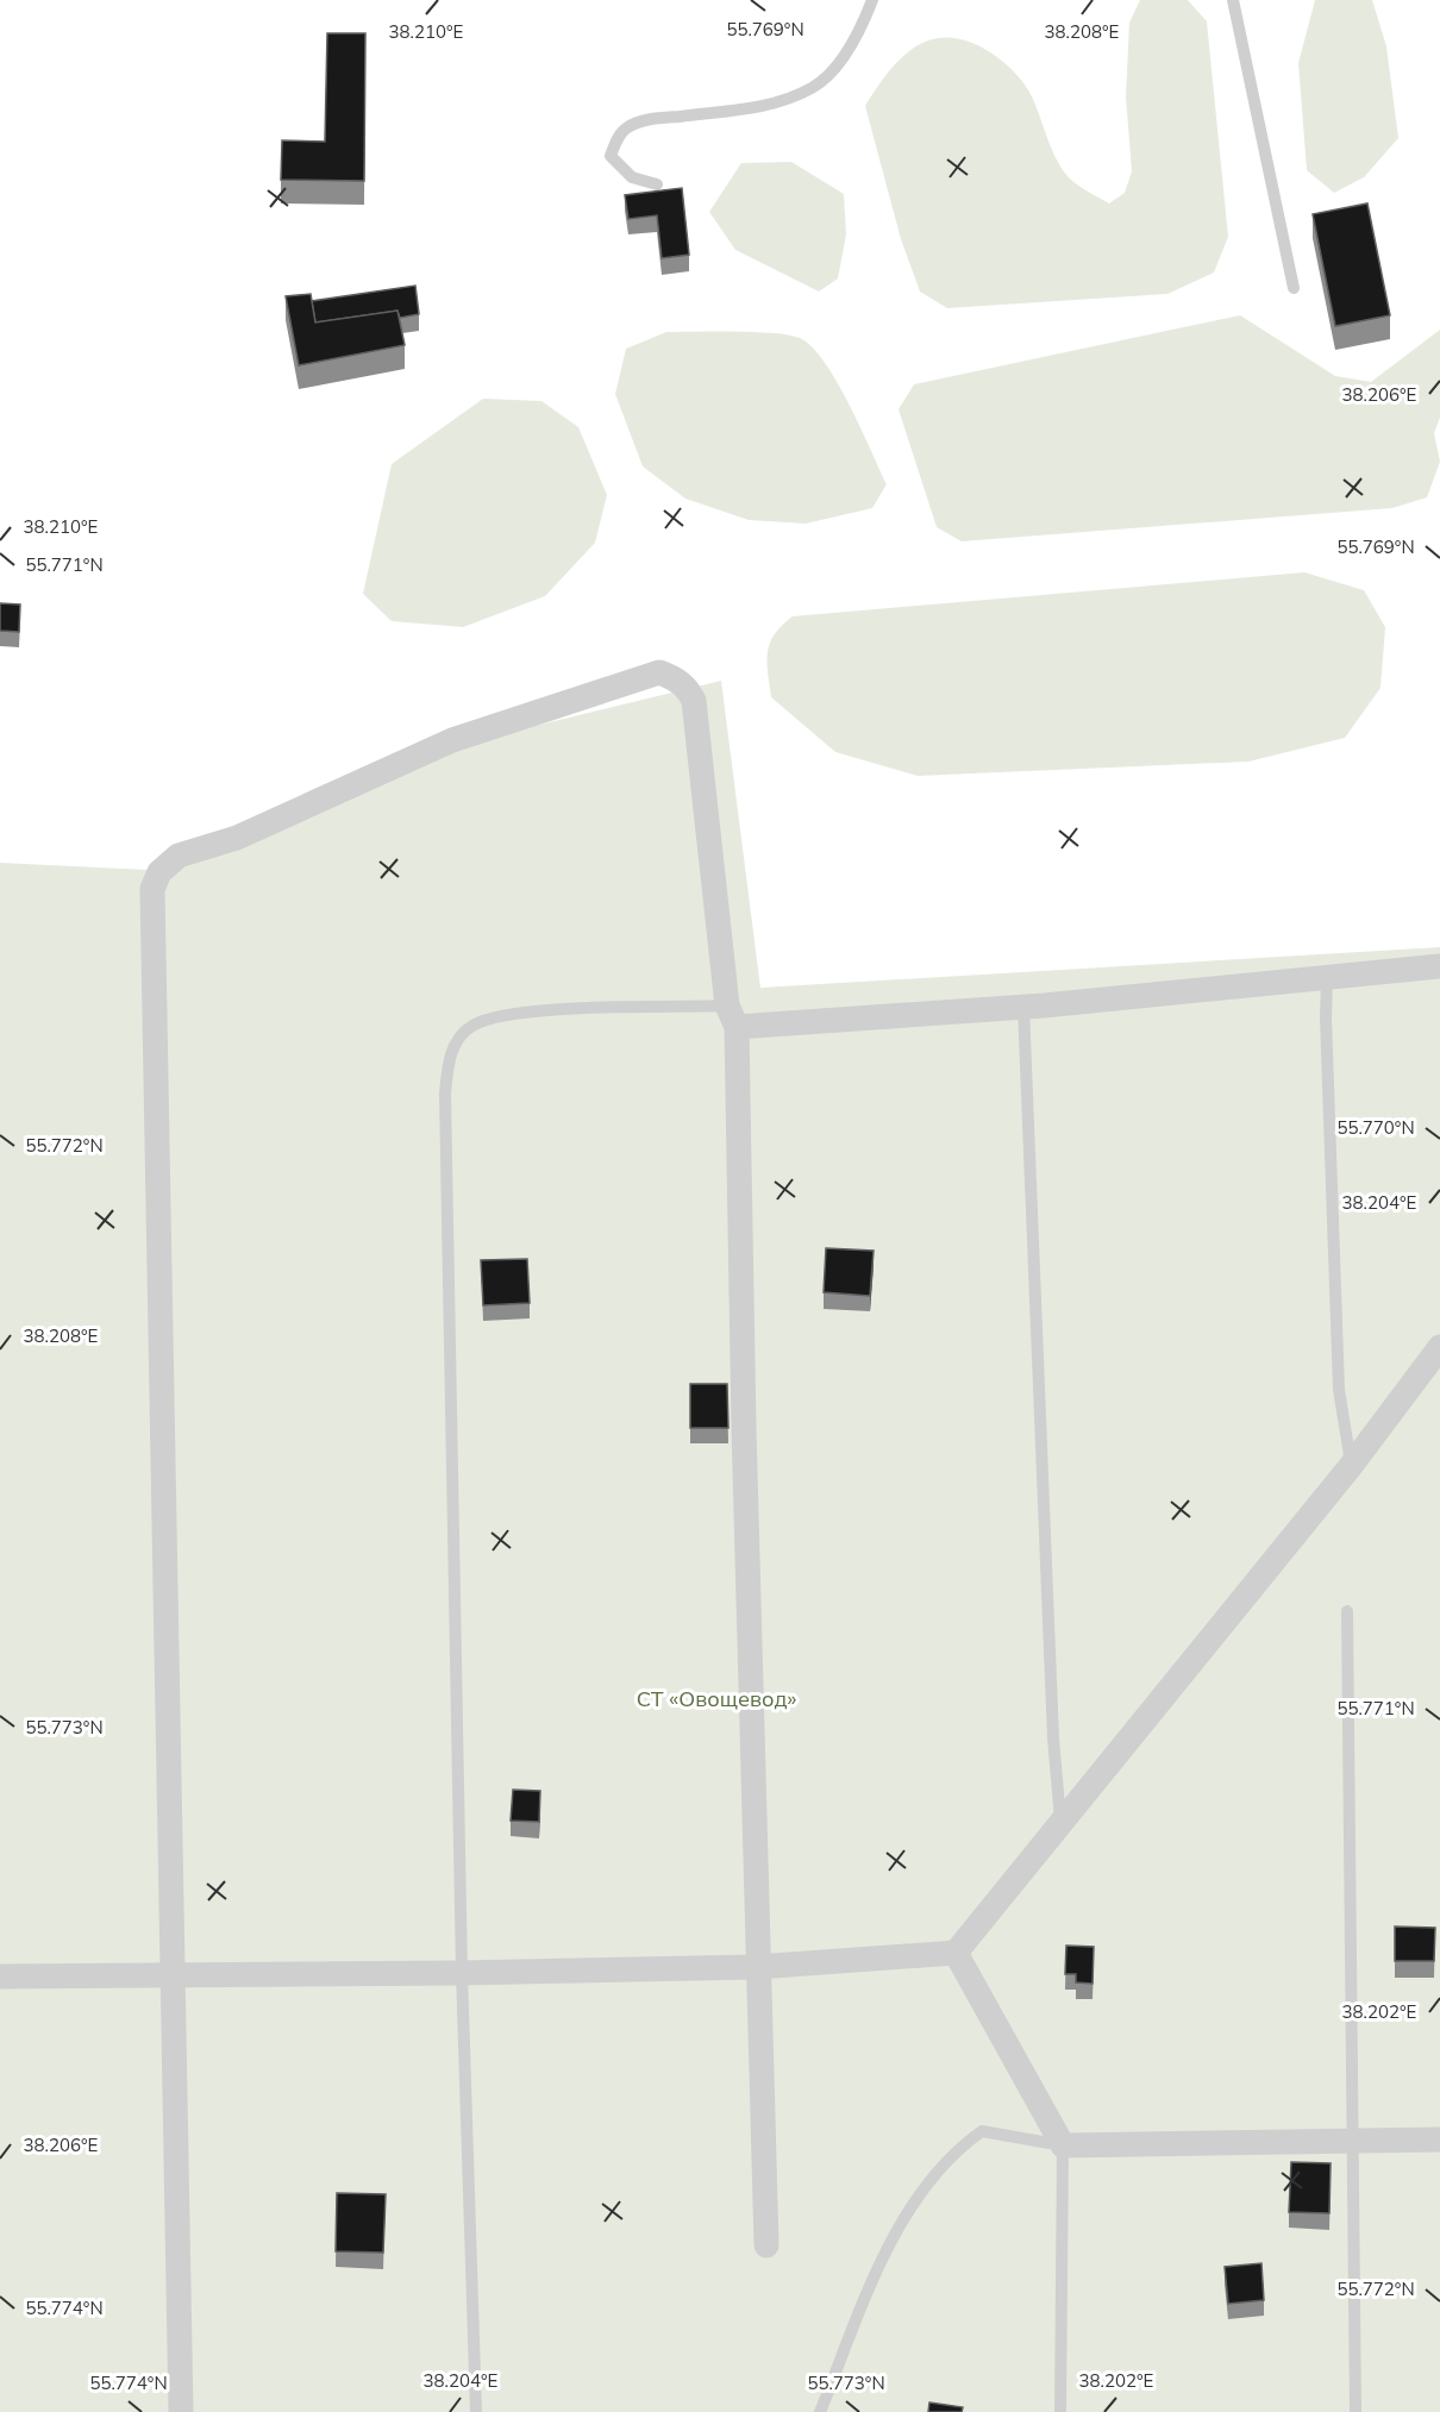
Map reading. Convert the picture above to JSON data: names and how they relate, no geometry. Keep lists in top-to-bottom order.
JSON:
{
  "parks": ["СТ «Овощевод»"],
  "coordinates": [
    "55.769°N",
    "38.210°E",
    "38.208°E",
    "38.206°E",
    "55.771°N",
    "55.770°N",
    "55.772°N",
    "38.204°E",
    "55.773°N",
    "38.202°E",
    "55.774°N"
  ]
}
